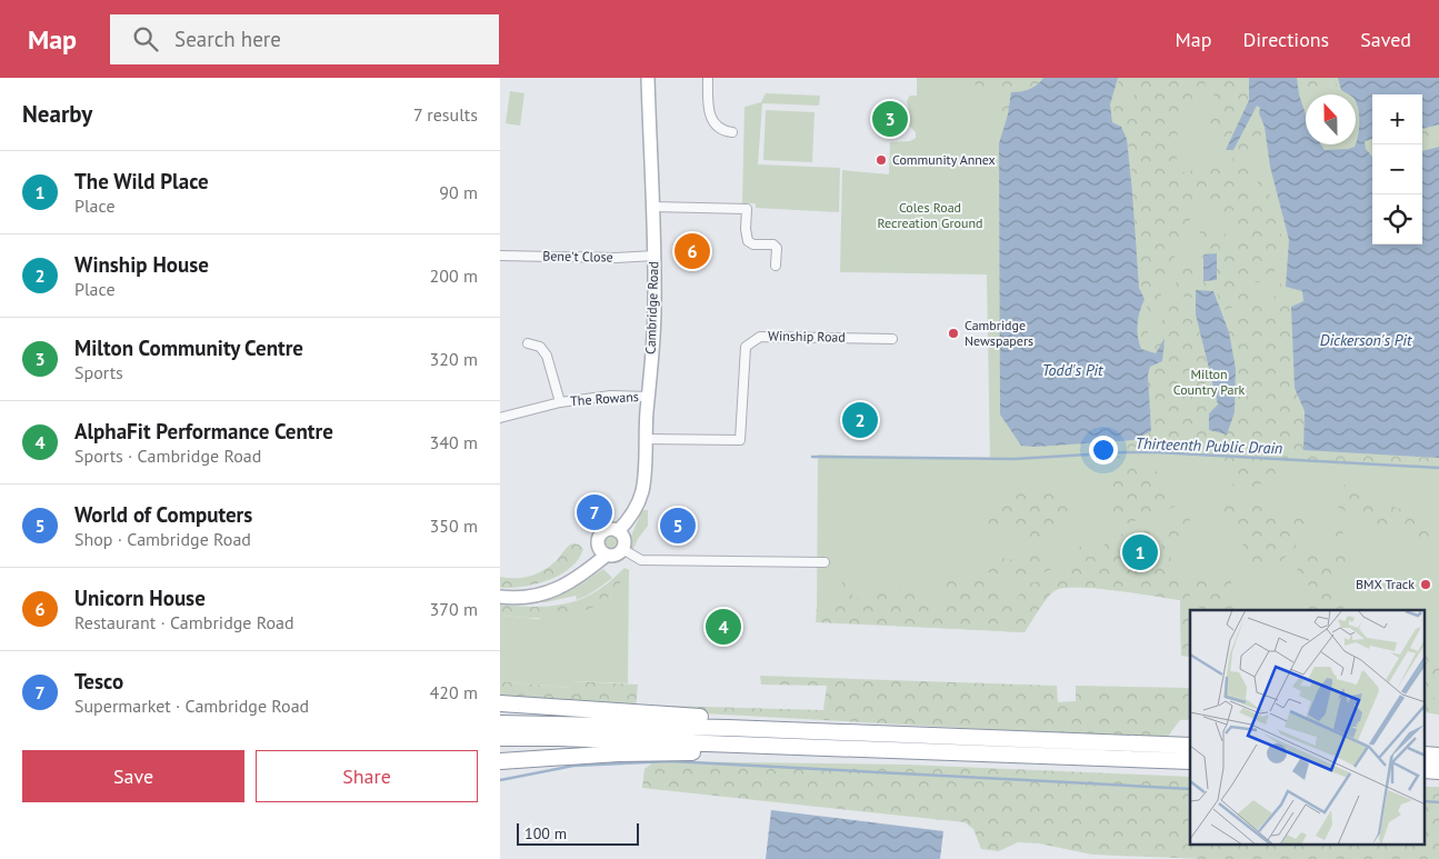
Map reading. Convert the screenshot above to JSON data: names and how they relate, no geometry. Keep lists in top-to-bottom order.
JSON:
{
  "streets": {
    "street": [
      "Bene't Close",
      "Cambridge Road",
      "Winship Road",
      "The Rowans"
    ]
  },
  "crossings": [
    ["Bene't Close", "Cambridge Road"],
    ["Cambridge Road", "Winship Road"],
    ["Cambridge Road", "The Rowans"]
  ],
  "water": ["Dickerson's Pit", "Todd's Pit", "Thirteenth Public Drain"],
  "parks": ["Coles Road Recreation Ground", "Milton Country Park"],
  "places": ["Community Annex", "Cambridge Newspapers", "BMX Track"],
  "scale_bar": "100 m",
  "north": "top",
  "page": {
    "header": "Map",
    "search": "Search here",
    "nav": ["Map", "Directions", "Saved"],
    "heading": ["Nearby", "7 results"],
    "map_buttons": ["+", "−"],
    "pins": [
      "3",
      "6",
      "2",
      "7",
      "5",
      "1",
      "4"
    ],
    "list": [
      {
        "mark": "1",
        "name": "The Wild Place",
        "note": "Place",
        "value": "90 m"
      },
      {
        "mark": "2",
        "name": "Winship House",
        "note": "Place",
        "value": "200 m"
      },
      {
        "mark": "3",
        "name": "Milton Community Centre",
        "note": "Sports",
        "value": "320 m"
      },
      {
        "mark": "4",
        "name": "AlphaFit Performance Centre",
        "note": "Sports · Cambridge Road",
        "value": "340 m"
      },
      {
        "mark": "5",
        "name": "World of Computers",
        "note": "Shop · Cambridge Road",
        "value": "350 m"
      },
      {
        "mark": "6",
        "name": "Unicorn House",
        "note": "Restaurant · Cambridge Road",
        "value": "370 m"
      },
      {
        "mark": "7",
        "name": "Tesco",
        "note": "Supermarket · Cambridge Road",
        "value": "420 m"
      }
    ],
    "buttons": ["Save", "Share"],
    "scale": "100 m"
  }
}
